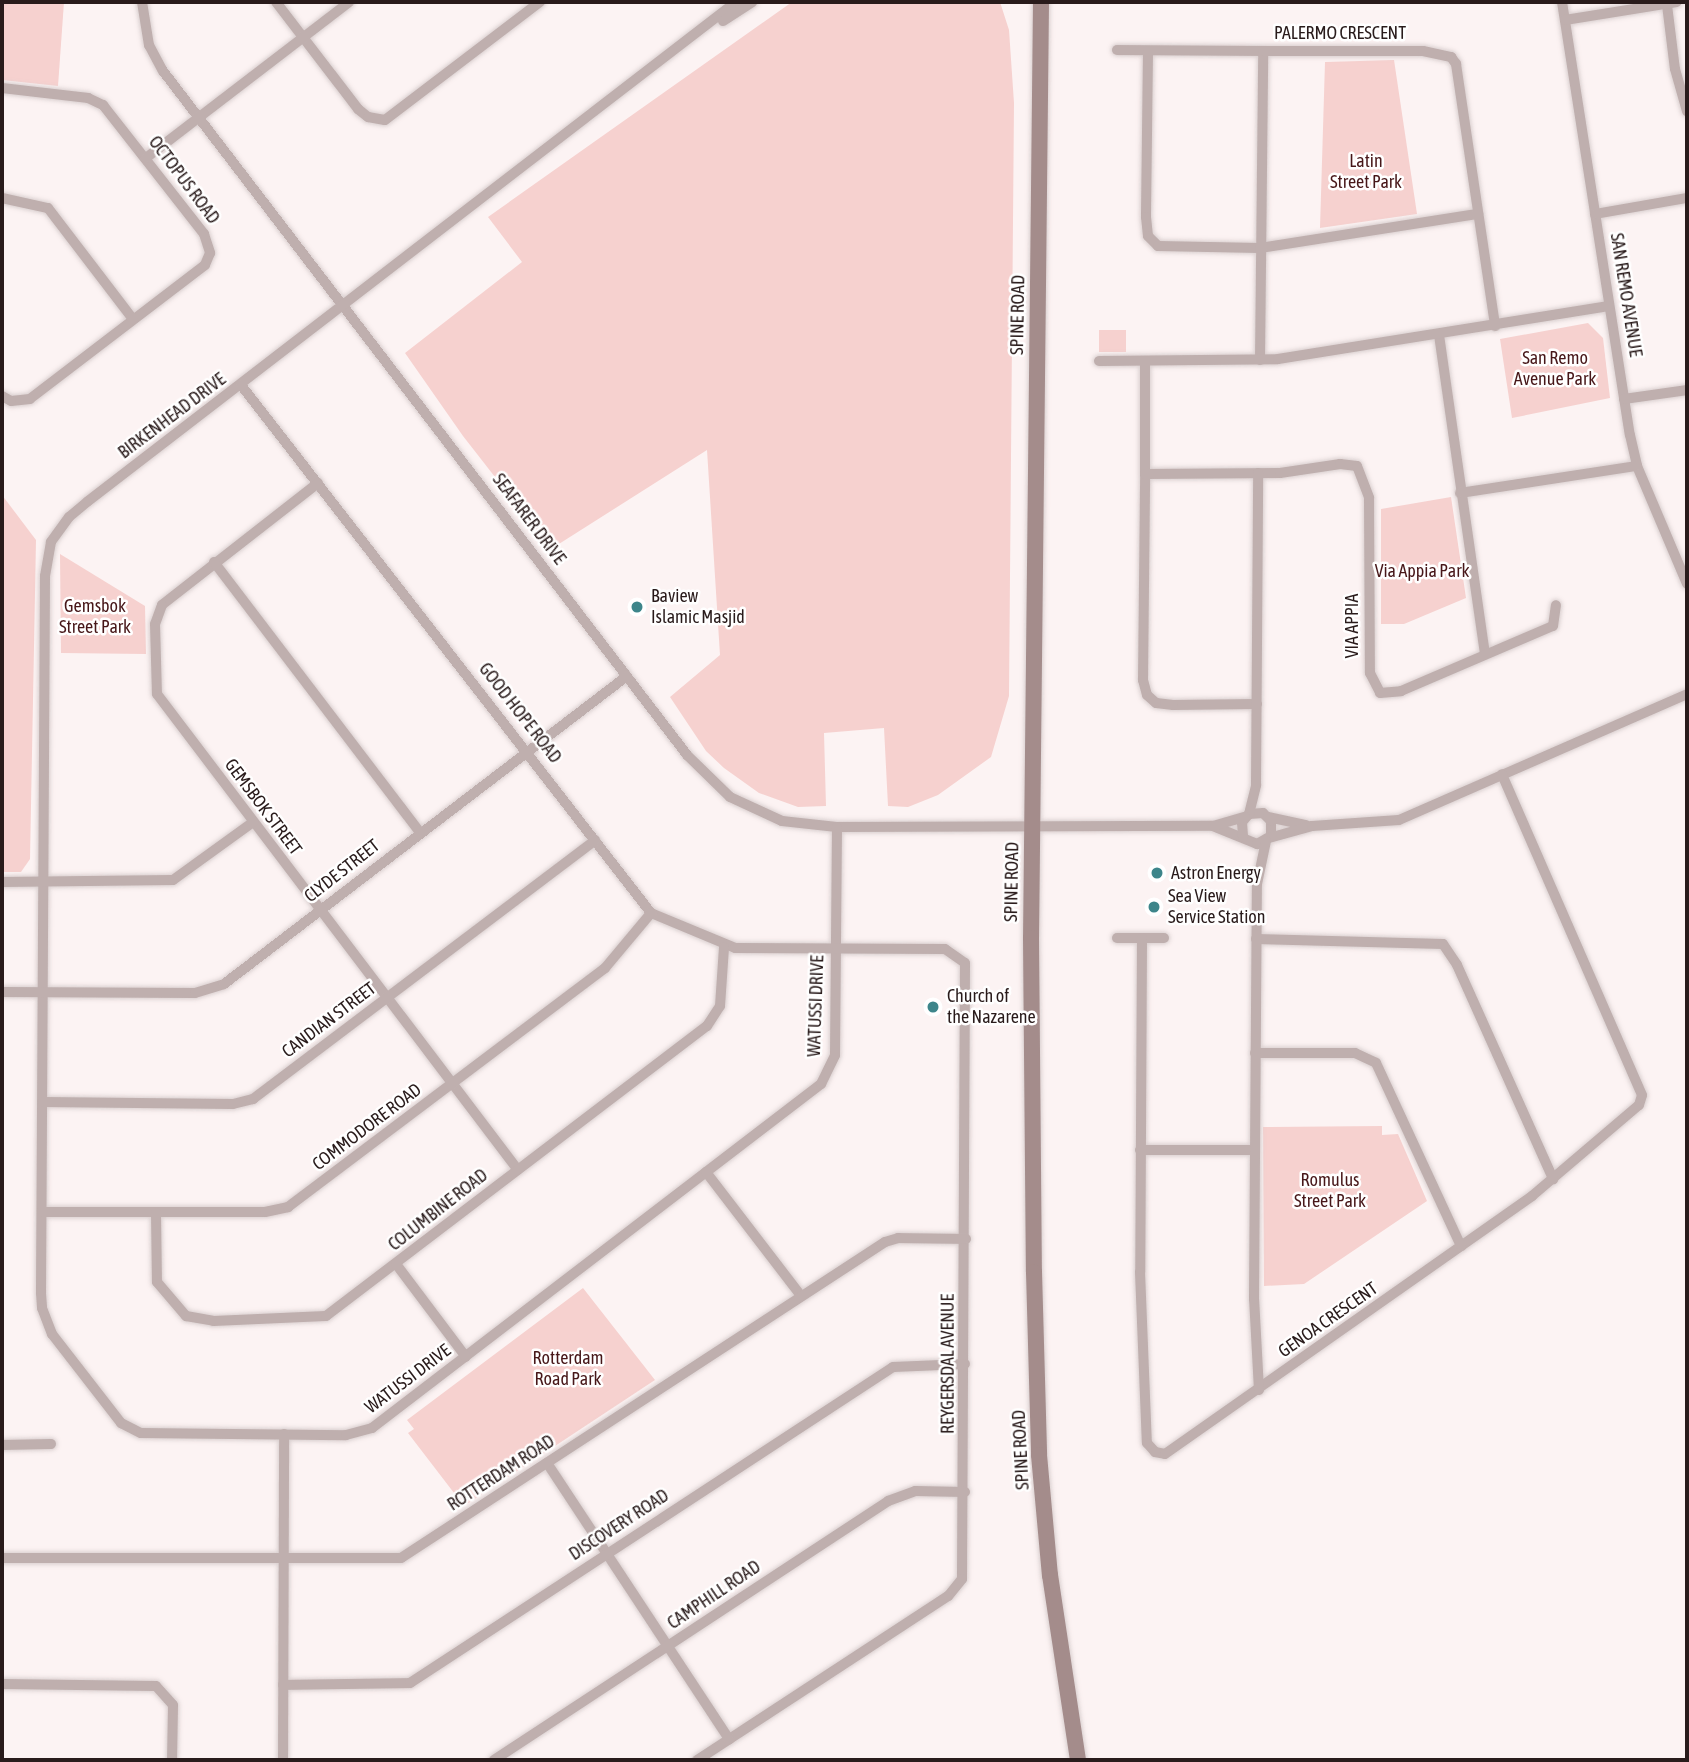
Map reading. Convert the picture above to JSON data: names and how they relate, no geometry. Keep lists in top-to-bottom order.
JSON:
{
  "streets": {
    "main road": ["SPINE ROAD"],
    "street": [
      "PALERMO CRESCENT",
      "OCTOPUS ROAD",
      "SAN REMO AVENUE",
      "BIRKENHEAD DRIVE",
      "SEAFARER DRIVE",
      "VIA APPIA",
      "GOOD HOPE ROAD",
      "GEMSBOK STREET",
      "CLYDE STREET",
      "WATUSSI DRIVE",
      "CANDIAN STREET",
      "COMMODORE ROAD",
      "COLUMBINE ROAD",
      "GENOA CRESCENT",
      "REYGERSDAL AVENUE",
      "ROTTERDAM ROAD",
      "DISCOVERY ROAD",
      "CAMPHILL ROAD"
    ]
  },
  "crossings": [
    ["SPINE ROAD", "SEAFARER DRIVE"],
    ["BIRKENHEAD DRIVE", "SEAFARER DRIVE"],
    ["BIRKENHEAD DRIVE", "GOOD HOPE ROAD"],
    ["BIRKENHEAD DRIVE", "CLYDE STREET"],
    ["BIRKENHEAD DRIVE", "WATUSSI DRIVE"],
    ["SEAFARER DRIVE", "CLYDE STREET"],
    ["SEAFARER DRIVE", "WATUSSI DRIVE"],
    ["GOOD HOPE ROAD", "GEMSBOK STREET"],
    ["GOOD HOPE ROAD", "CLYDE STREET"],
    ["GOOD HOPE ROAD", "WATUSSI DRIVE"],
    ["GOOD HOPE ROAD", "CANDIAN STREET"],
    ["GOOD HOPE ROAD", "COMMODORE ROAD"],
    ["GOOD HOPE ROAD", "COLUMBINE ROAD"],
    ["GOOD HOPE ROAD", "REYGERSDAL AVENUE"],
    ["GEMSBOK STREET", "CLYDE STREET"],
    ["GEMSBOK STREET", "CANDIAN STREET"],
    ["GEMSBOK STREET", "COMMODORE ROAD"],
    ["GEMSBOK STREET", "COLUMBINE ROAD"],
    ["CLYDE STREET", "WATUSSI DRIVE"],
    ["WATUSSI DRIVE", "CANDIAN STREET"],
    ["WATUSSI DRIVE", "COMMODORE ROAD"],
    ["WATUSSI DRIVE", "REYGERSDAL AVENUE"],
    ["COMMODORE ROAD", "COLUMBINE ROAD"],
    ["REYGERSDAL AVENUE", "ROTTERDAM ROAD"],
    ["REYGERSDAL AVENUE", "DISCOVERY ROAD"],
    ["REYGERSDAL AVENUE", "CAMPHILL ROAD"]
  ],
  "parks": [
    "Latin Street Park",
    "San Remo Avenue Park",
    "Via Appia Park",
    "Gemsbok Street Park",
    "Romulus Street Park",
    "Rotterdam Road Park"
  ],
  "places": [
    "Baview Islamic Masjid",
    "Astron Energy",
    "Sea View Service Station",
    "Church of the Nazarene"
  ]
}
